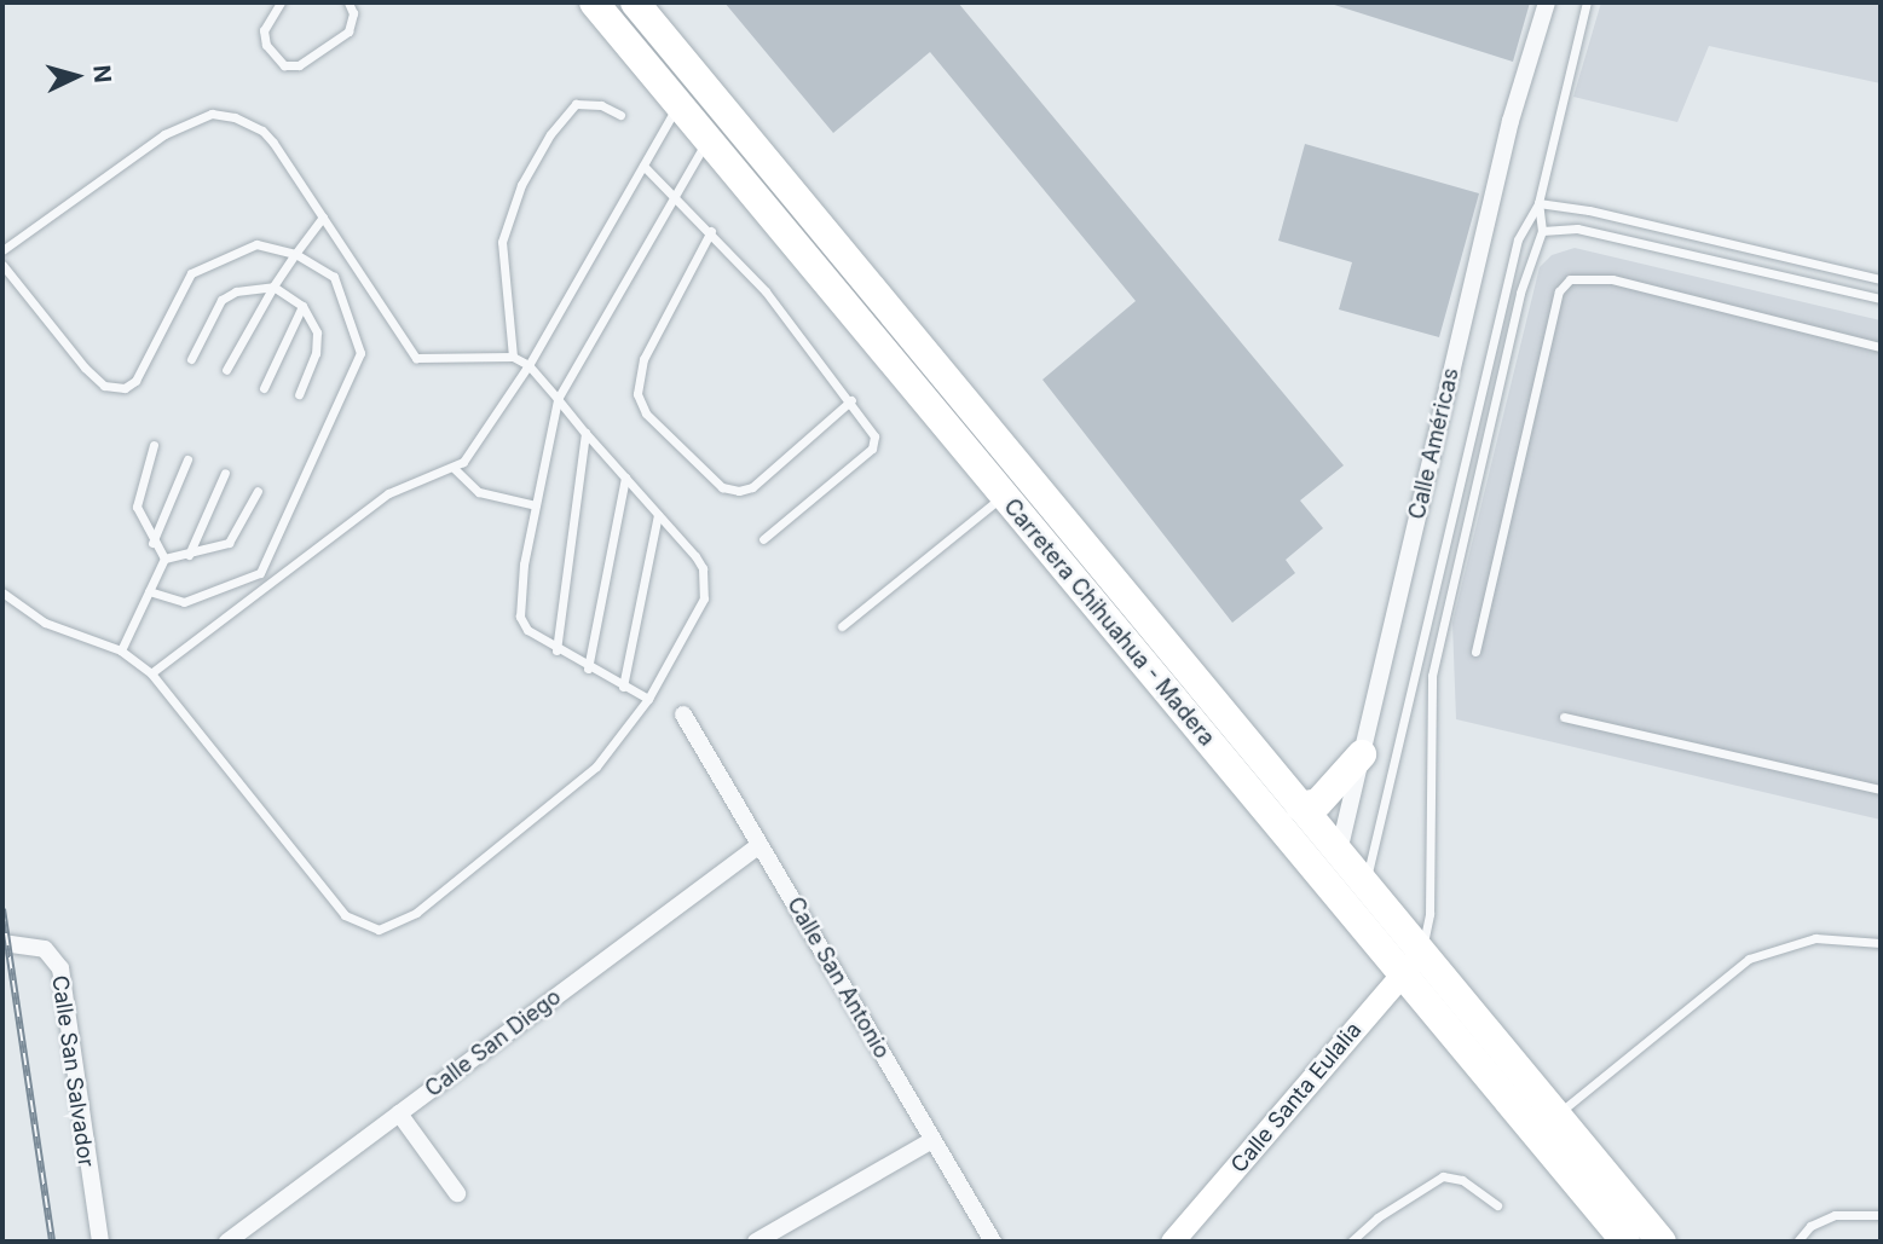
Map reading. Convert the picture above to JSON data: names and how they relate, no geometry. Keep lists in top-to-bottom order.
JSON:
{
  "streets": {
    "highway": ["Carretera Chihuahua - Madera"],
    "street": [
      "Calle Américas",
      "Calle San Antonio",
      "Calle San Diego",
      "Calle San Salvador",
      "Calle Santa Eulalia"
    ]
  },
  "crossings": [
    ["Calle Américas", "Carretera Chihuahua - Madera"],
    ["Carretera Chihuahua - Madera", "Calle Santa Eulalia"],
    ["Calle San Antonio", "Calle San Diego"]
  ],
  "north": "right"
}
